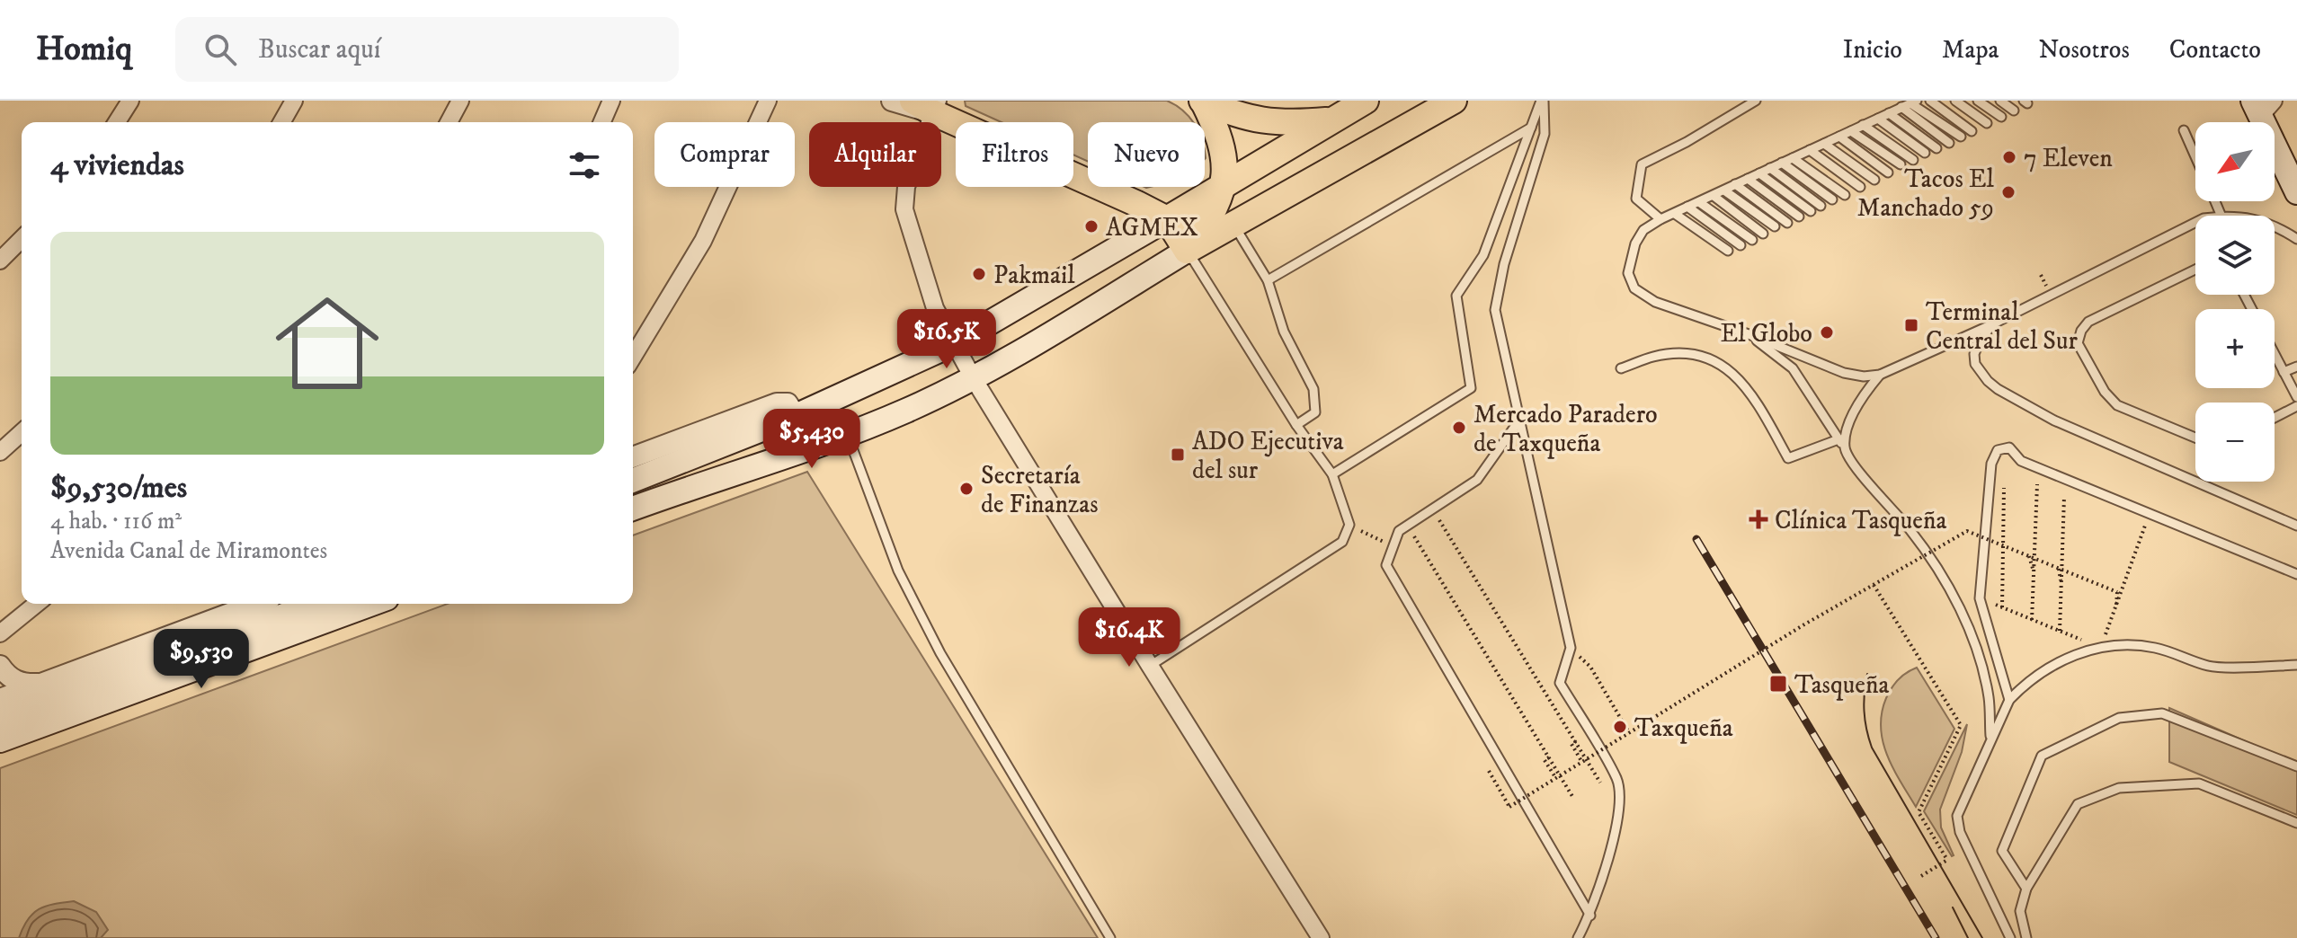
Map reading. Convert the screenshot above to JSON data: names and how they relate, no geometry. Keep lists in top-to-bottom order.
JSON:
{
  "places": {
    "other": [
      "7 Eleven",
      "Tacos El Manchado 59",
      "AGMEX",
      "Pakmail",
      "El Globo",
      "Mercado Paradero de Taxqueña",
      "Secretaría de Finanzas",
      "Taxqueña"
    ],
    "transit": ["Terminal Central del Sur", "ADO Ejecutiva del sur", "Tasqueña"],
    "health": ["Clínica Tasqueña"]
  },
  "north": "bottom left",
  "page": {
    "header": "Homiq",
    "search": "Buscar aquí",
    "nav": [
      "Inicio",
      "Mapa",
      "Nosotros",
      "Contacto"
    ],
    "map_buttons": ["+", "−"],
    "chip": [
      "Comprar",
      "Alquilar",
      "Filtros",
      "Nuevo"
    ],
    "heading": "4 viviendas",
    "list": [
      {
        "name": "$9,530/mes",
        "note": "4 hab. · 116 m² · Avenida Canal de Miramontes"
      }
    ],
    "price": [
      "$16.5K",
      "$5,430",
      "$16.4K",
      "$9,530"
    ]
  }
}
